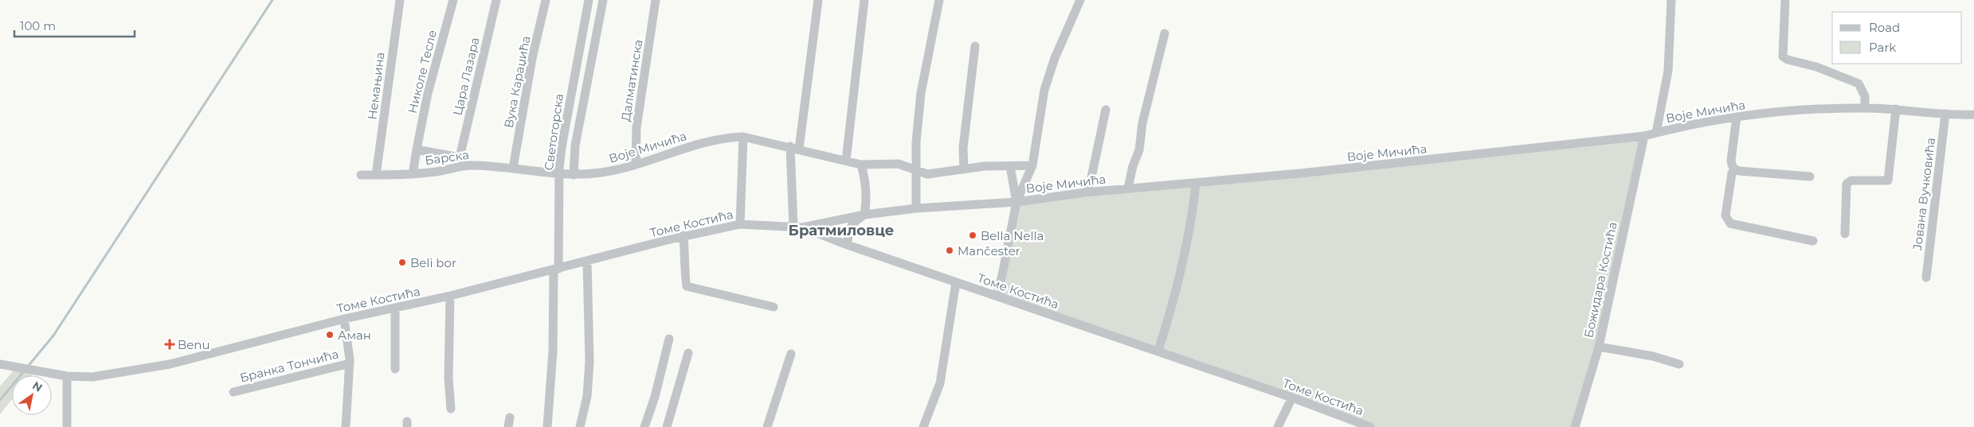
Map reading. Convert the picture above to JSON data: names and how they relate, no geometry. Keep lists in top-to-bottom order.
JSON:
{
  "streets": {
    "street": [
      "Николе Тесле",
      "Цара Лазара",
      "Далматинска",
      "Вука Караџића",
      "Немањина",
      "Воје Мичића",
      "Светогорска",
      "Барска",
      "Јована Вучковића",
      "Томе Костића",
      "Божидара Костића",
      "Бранка Тончића"
    ]
  },
  "crossings": [
    ["Николе Тесле", "Барска"],
    ["Далматинска", "Воје Мичића"],
    ["Вука Караџића", "Барска"],
    ["Немањина", "Барска"],
    ["Воје Мичића", "Светогорска"],
    ["Воје Мичића", "Барска"],
    ["Воје Мичића", "Јована Вучковића"],
    ["Воје Мичића", "Томе Костића"],
    ["Воје Мичића", "Божидара Костића"],
    ["Светогорска", "Барска"],
    ["Светогорска", "Томе Костића"],
    ["Томе Костића", "Бранка Тончића"]
  ],
  "districts": ["Братмиловце"],
  "places": {
    "other": [
      "Bella Nella",
      "Mančester",
      "Beli bor",
      "Аман"
    ],
    "health": ["Benu"]
  },
  "legend": ["Road", "Park"],
  "scale_bar": "100 m",
  "north": "top right"
}
